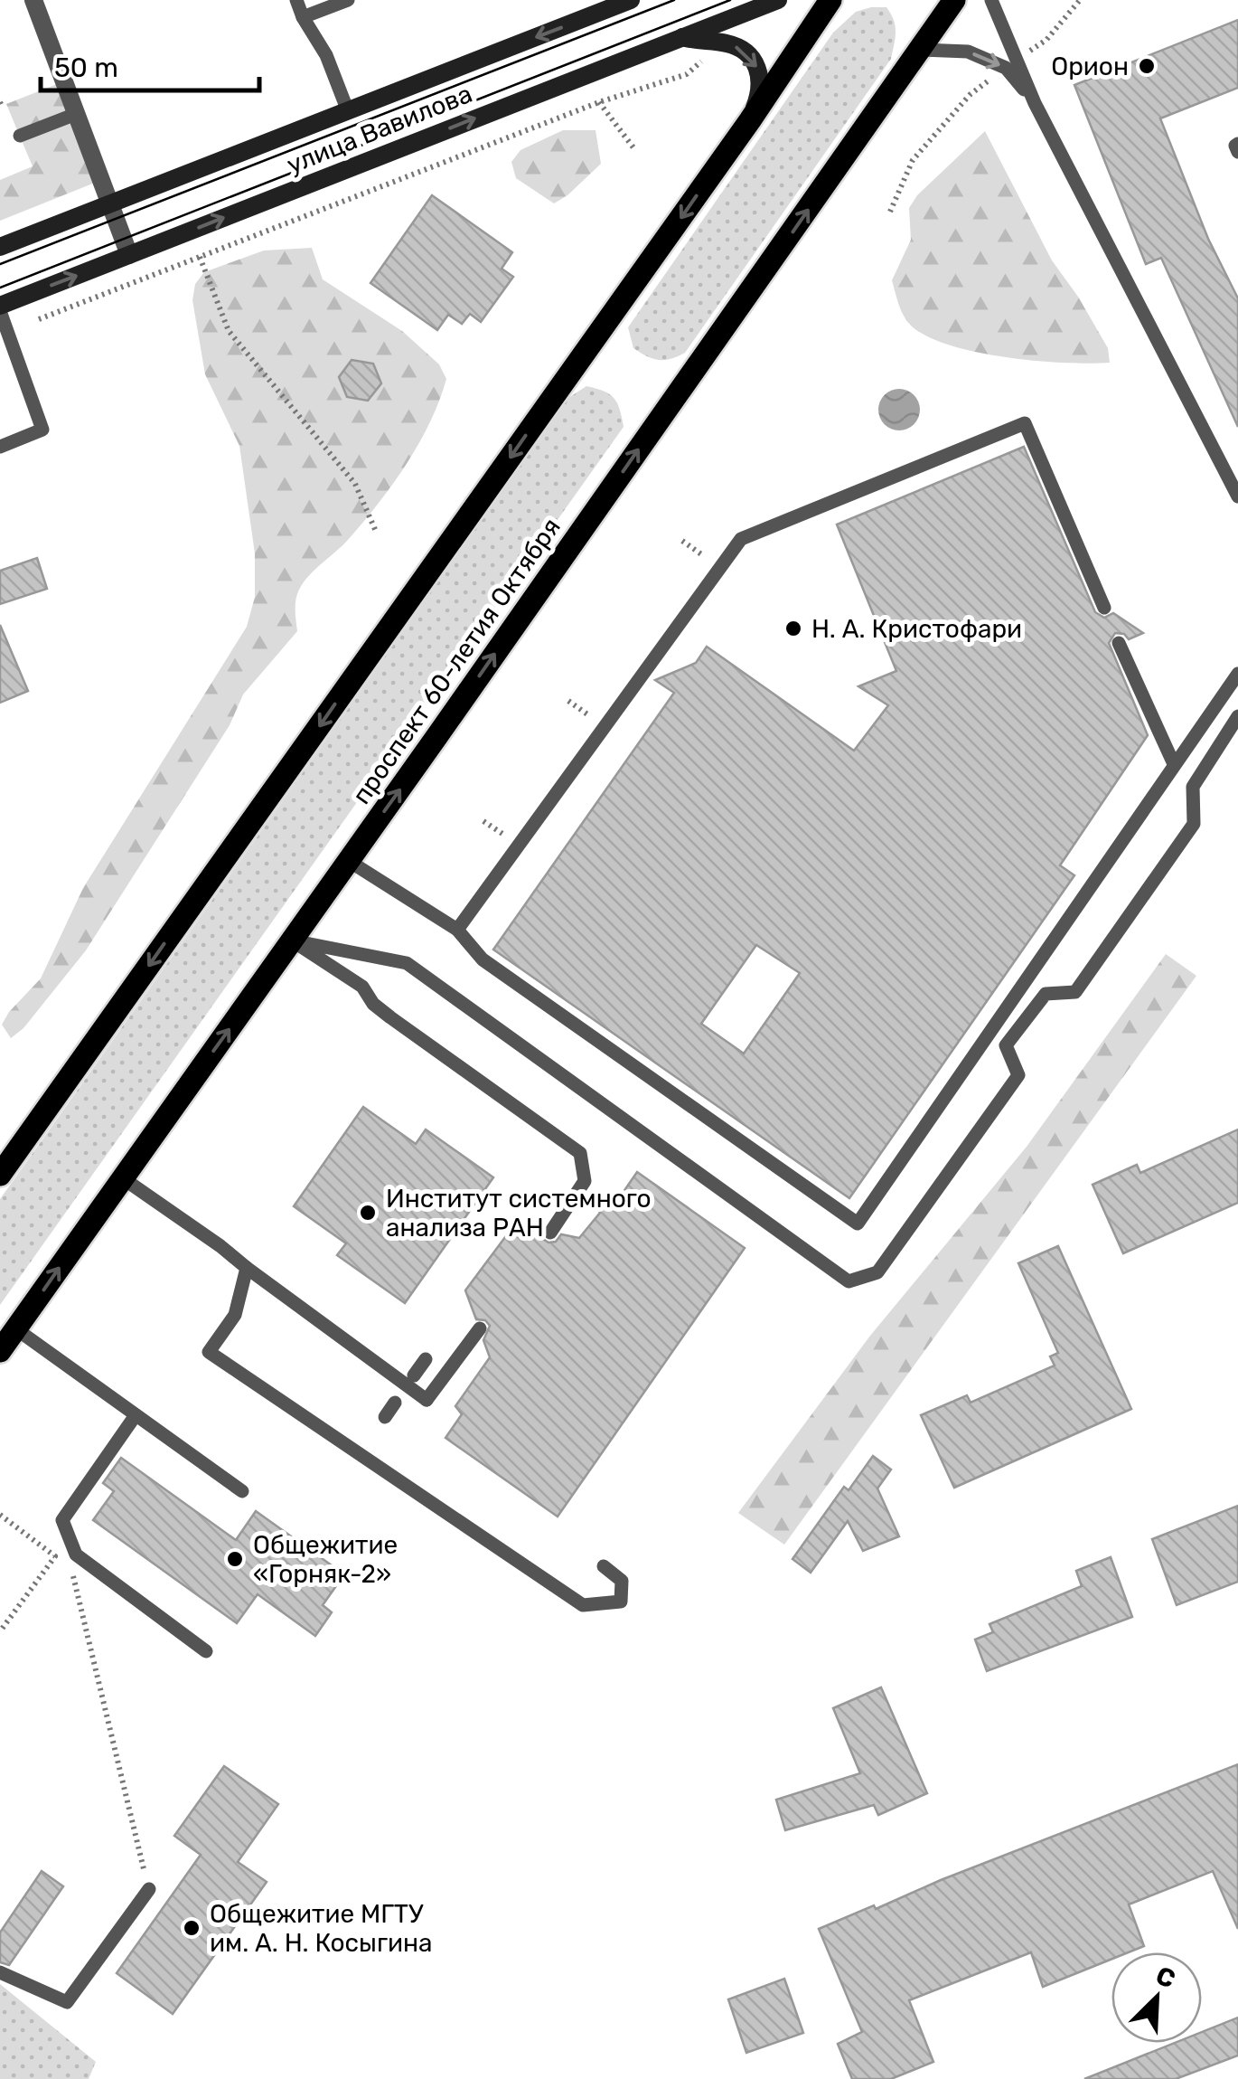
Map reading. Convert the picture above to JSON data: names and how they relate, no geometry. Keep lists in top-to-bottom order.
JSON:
{
  "streets": {
    "main road": ["улица Вавилова", "проспект 60-летия Октября"]
  },
  "places": [
    "Орион",
    "Н. А. Кристофари",
    "Институт системного анализа РАН",
    "Общежитие «Горняк-2»",
    "Общежитие МГТУ им. А. Н. Косыгина"
  ],
  "scale_bar": "50 m",
  "north": "top right"
}
